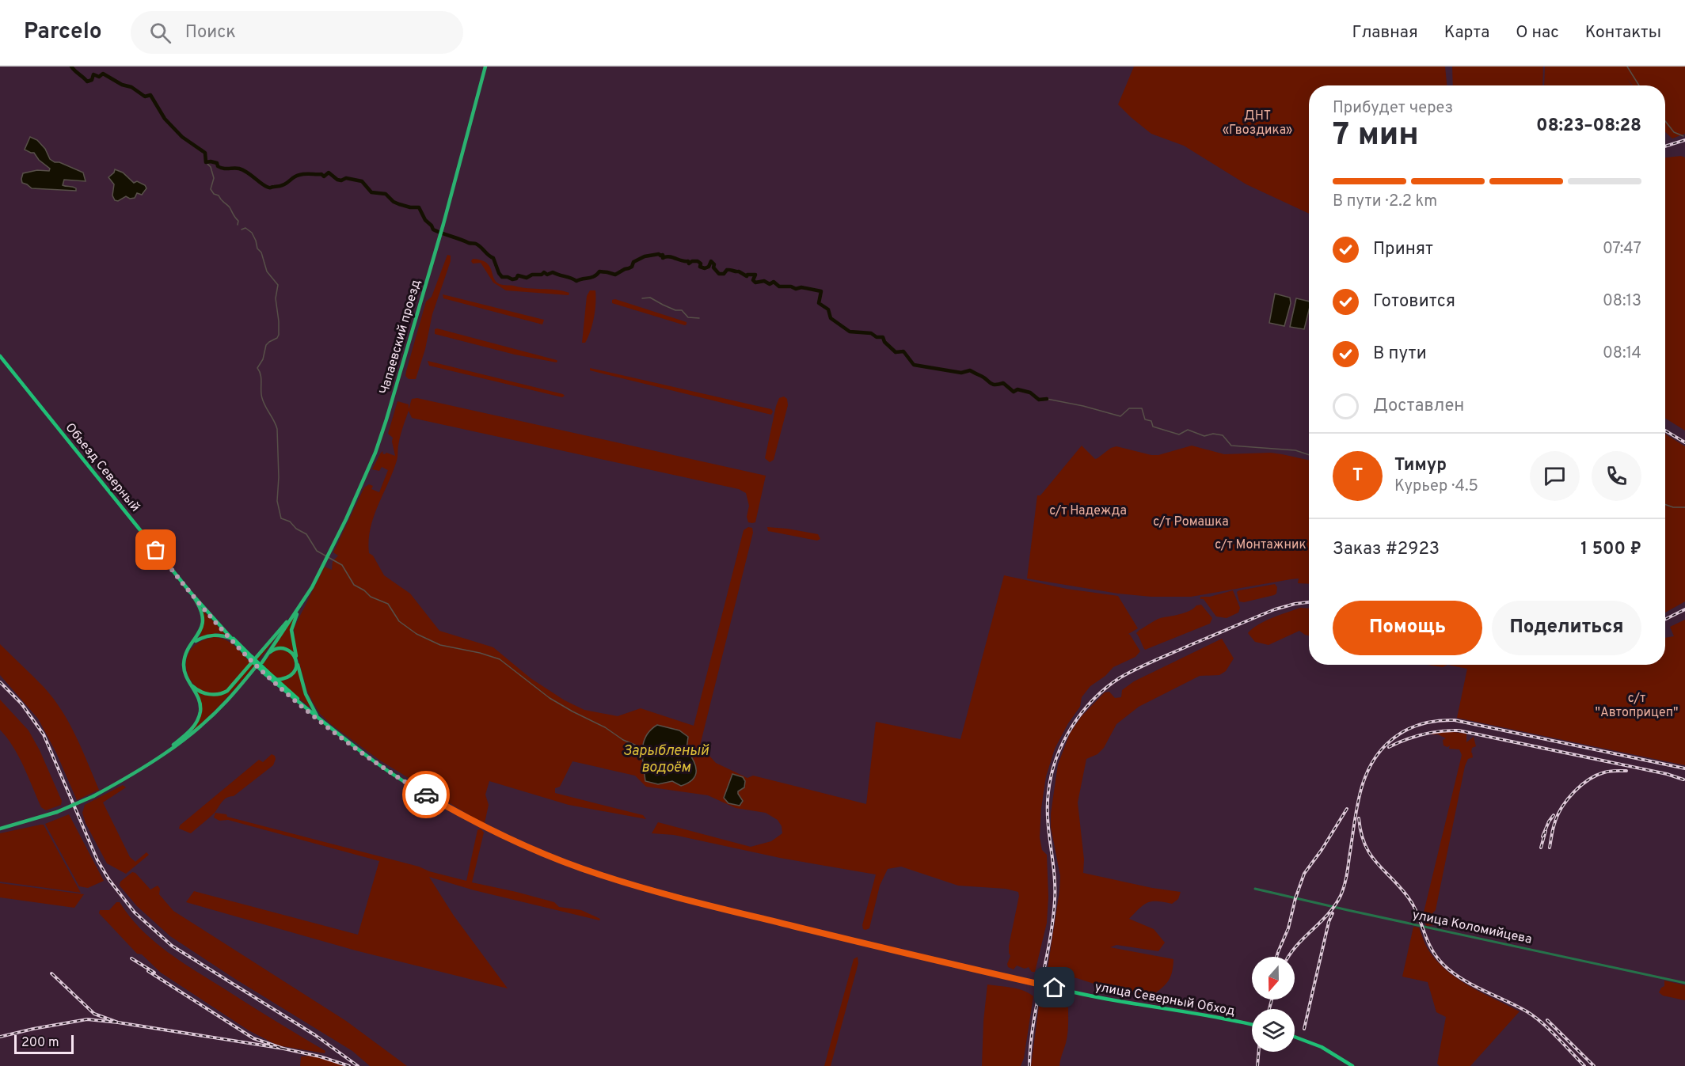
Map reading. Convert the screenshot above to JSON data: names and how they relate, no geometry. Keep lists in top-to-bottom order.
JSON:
{
  "streets": {
    "highway": ["Обьезд Северный", "улица Северный Обход"],
    "main road": ["Чапаевский проезд"],
    "street": ["улица Коломийцева"]
  },
  "water": ["Зарыбленый водоём"],
  "parks": [
    "ДНТ «Гвоздика»",
    "с/т Надежда",
    "с/т Ромашка",
    "с/т Монтажник",
    "с/т \"Автоприцеп\""
  ],
  "scale_bar": "200 m",
  "north": "bottom",
  "page": {
    "header": "Parcelo",
    "search": "Поиск",
    "nav": [
      "Главная",
      "Карта",
      "О нас",
      "Контакты"
    ],
    "heading": ["7 мин", "Прибудет через", "08:23–08:28"],
    "panel": [
      "Тимур",
      "Курьер · 4.5",
      "Заказ #2923",
      "1 500 ₽"
    ],
    "bar": "В пути · 2.2 km",
    "list": [
      ["Принят", "07:47"],
      ["Готовится", "08:13"],
      ["В пути", "08:14"],
      "Доставлен"
    ],
    "round": "Т",
    "buttons": ["Помощь", "Поделиться"],
    "scale": "200 m"
  }
}
